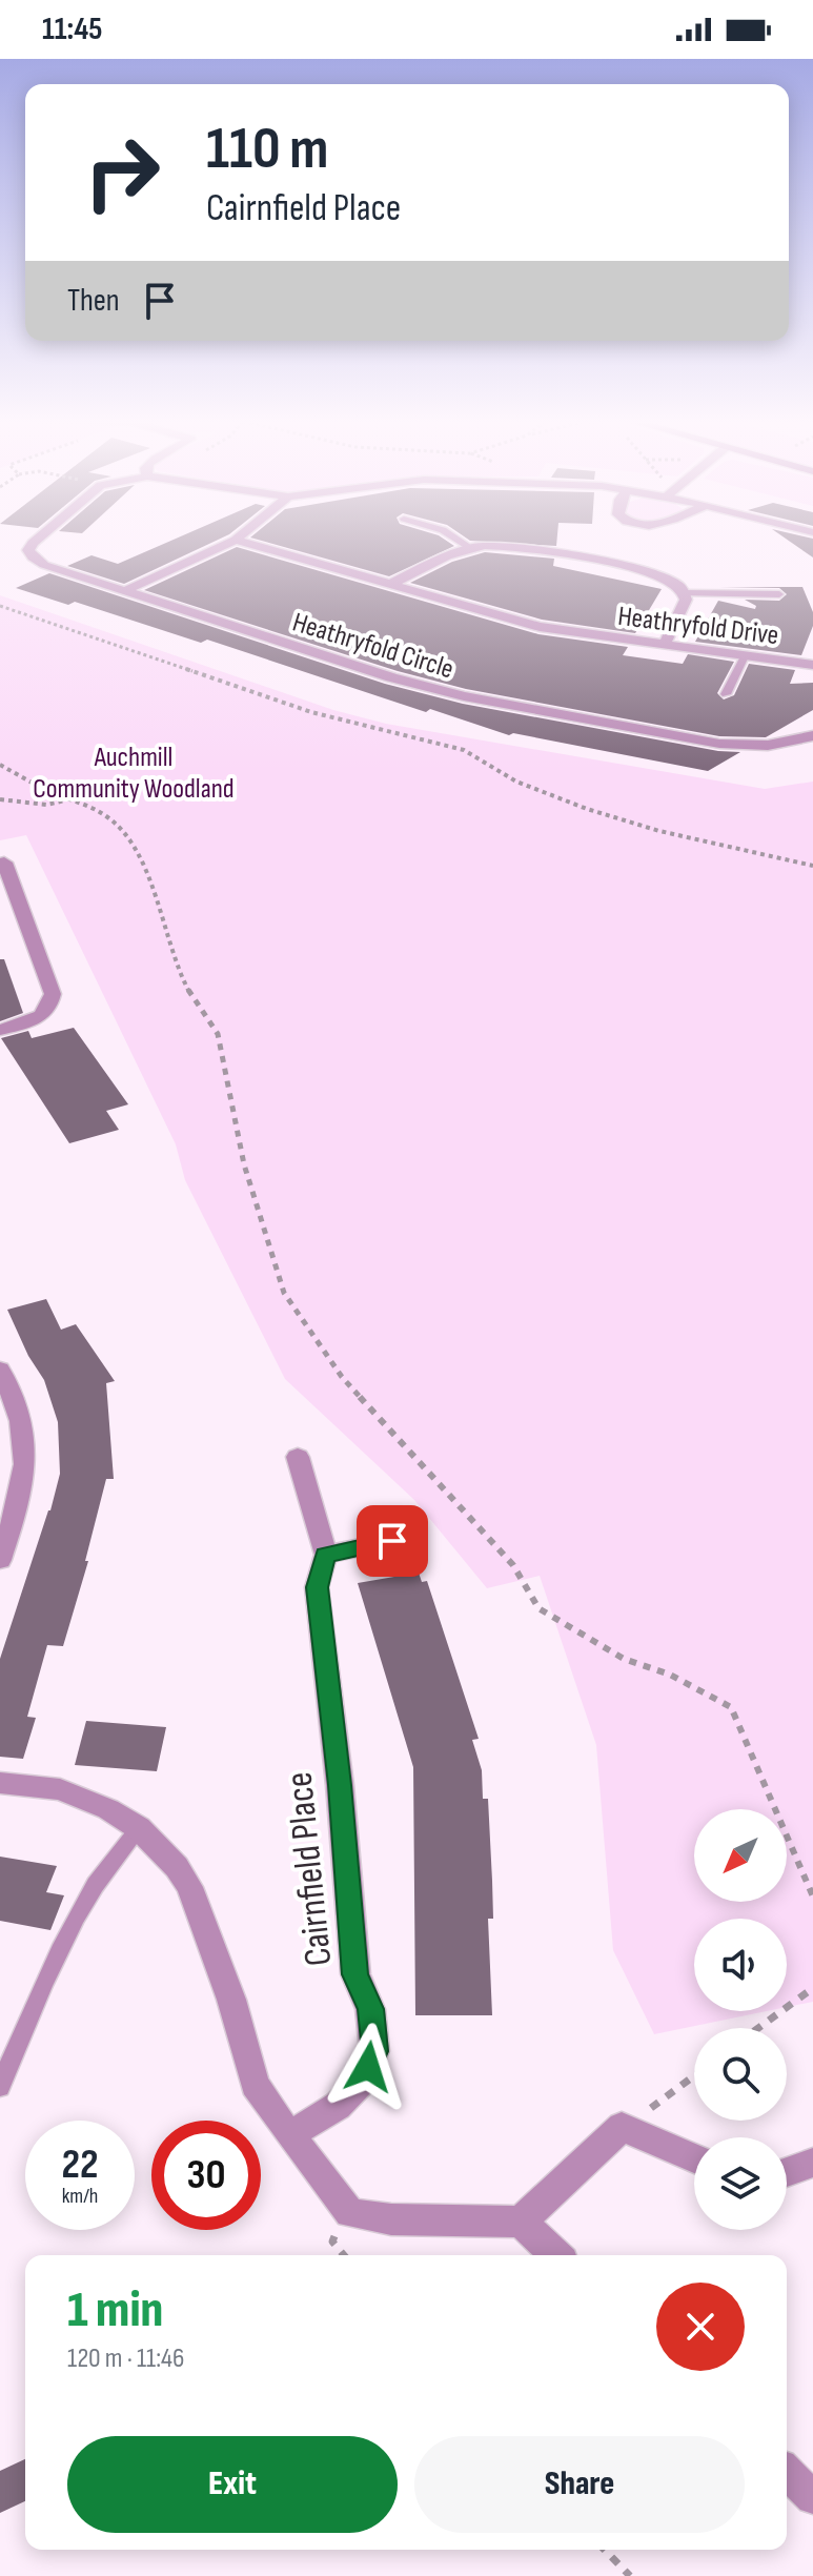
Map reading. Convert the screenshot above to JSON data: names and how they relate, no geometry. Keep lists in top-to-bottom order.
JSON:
{
  "streets": {
    "street": ["Heathryfold Drive", "Heathryfold Circle", "Cairnfield Place"]
  },
  "parks": ["Auchmill Community Woodland"],
  "north": "bottom left",
  "page": {
    "status": "11:45",
    "turn": ["110 m", "Cairnfield Place"],
    "then": "Then",
    "speed": "22 km/h",
    "limit": "30",
    "heading": ["1 min", "120 m · 11:46"],
    "buttons": ["Exit", "Share"]
  }
}
